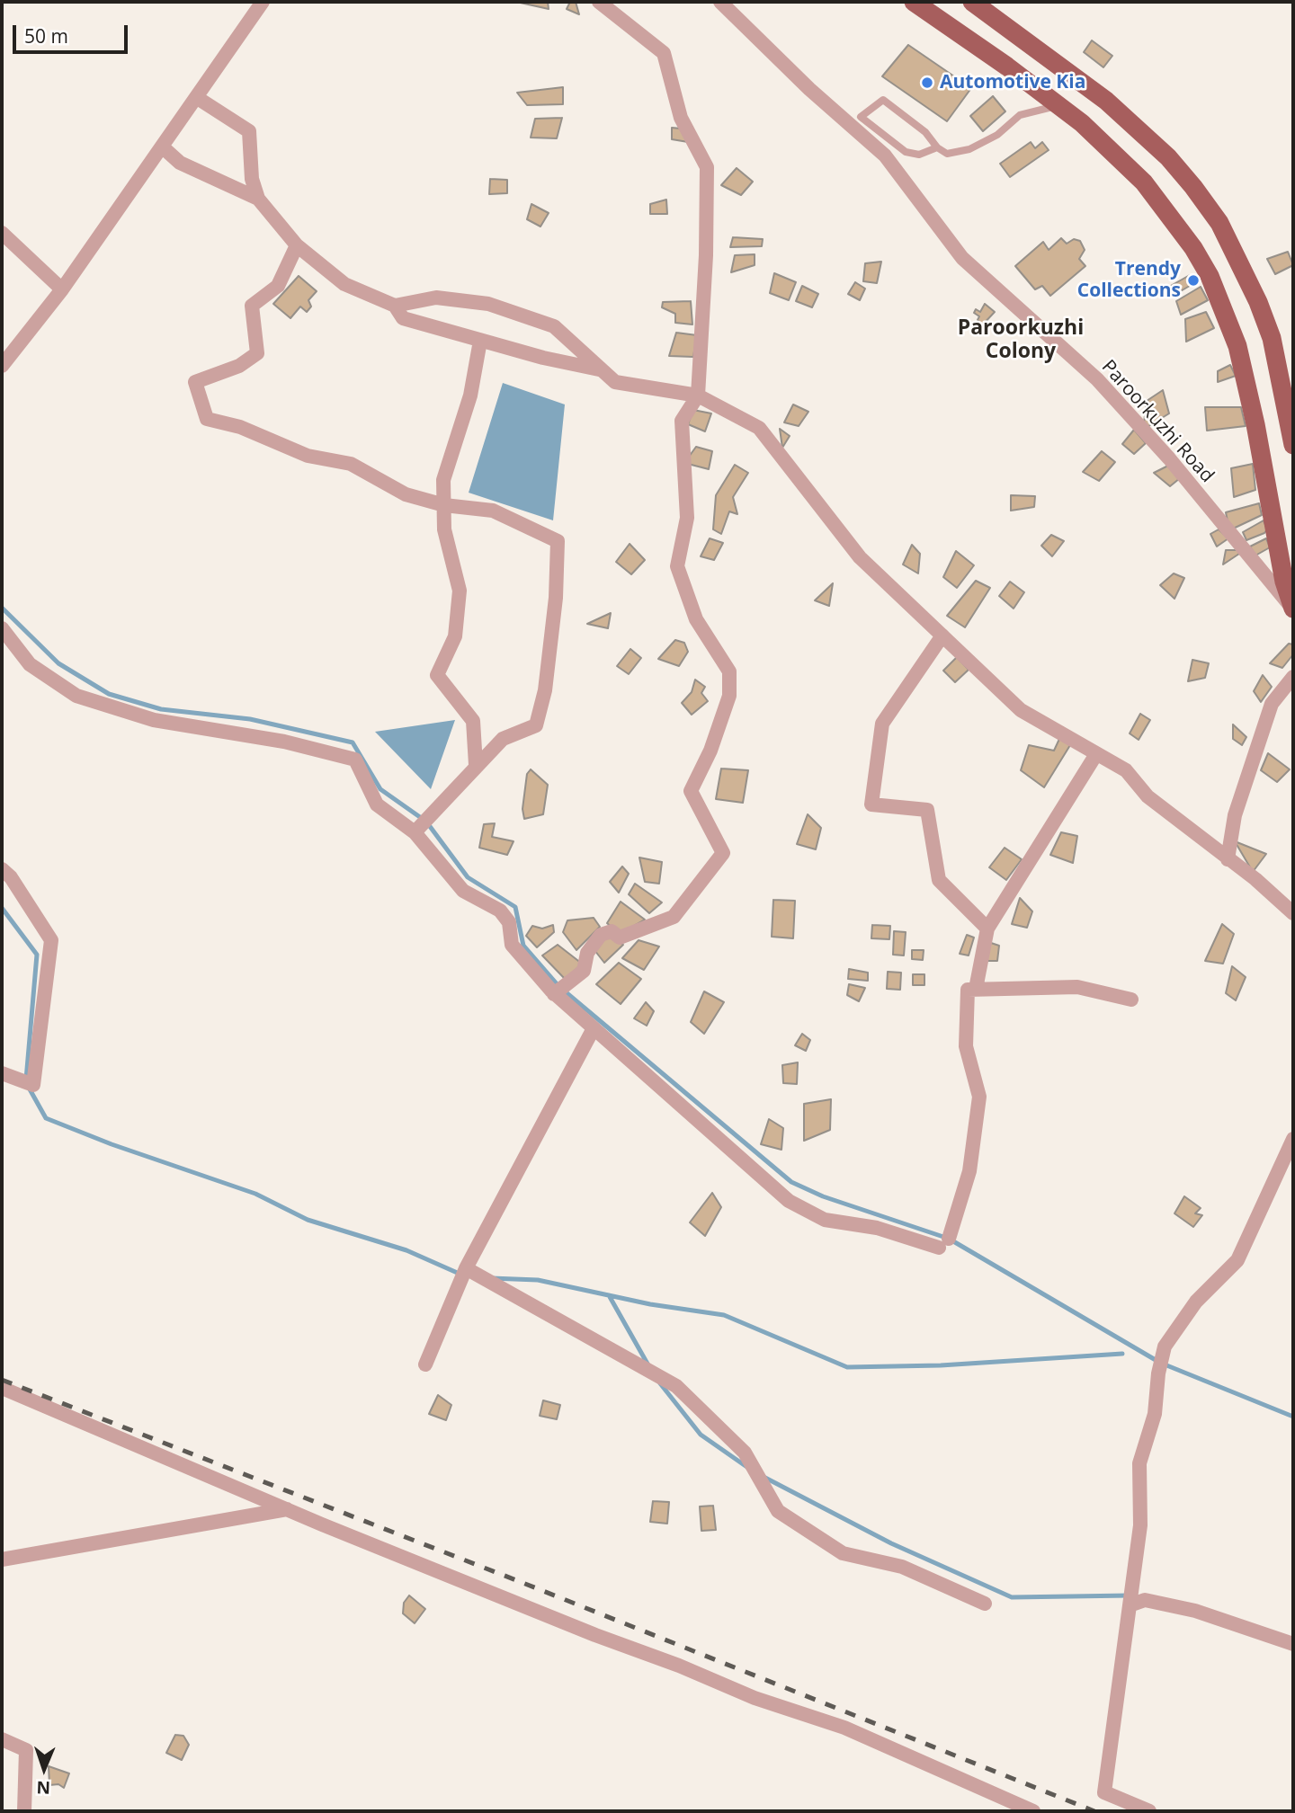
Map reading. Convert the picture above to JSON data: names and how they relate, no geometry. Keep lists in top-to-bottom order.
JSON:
{
  "streets": {
    "street": ["Paroorkuzhi Road"]
  },
  "districts": ["Paroorkuzhi Colony"],
  "places": ["Automotive Kia", "Trendy Collections"],
  "scale_bar": "50 m",
  "north": "bottom"
}
